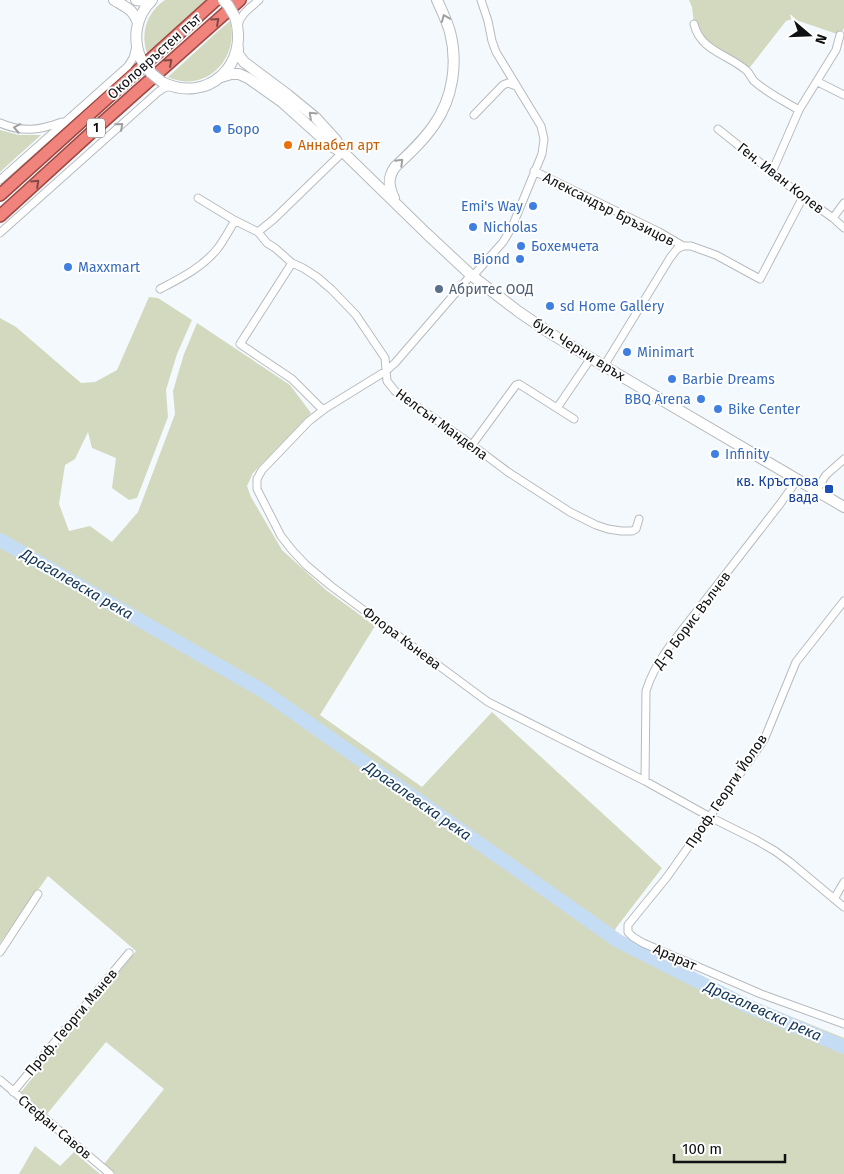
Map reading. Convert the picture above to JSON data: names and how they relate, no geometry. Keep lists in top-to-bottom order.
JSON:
{
  "streets": {
    "highway": ["Околовръстен път", "1"],
    "main road": ["бул. Черни връх"],
    "street": [
      "Ген. Иван Колев",
      "Александър Бръзицов",
      "Нелсън Мандела",
      "Д-р Борис Вълчев",
      "Флора Кънева",
      "Проф. Георги Йолов",
      "Арарат",
      "Проф. Георги Манев",
      "Стефан Савов"
    ]
  },
  "crossings": [
    ["Ген. Иван Колев", "Александър Бръзицов"],
    ["Александър Бръзицов", "бул. Черни връх"],
    ["Александър Бръзицов", "Флора Кънева"],
    ["бул. Черни връх", "Д-р Борис Вълчев"],
    ["бул. Черни връх", "Флора Кънева"],
    ["Нелсън Мандела", "Флора Кънева"],
    ["Д-р Борис Вълчев", "Флора Кънева"],
    ["Флора Кънева", "Проф. Георги Йолов"],
    ["Проф. Георги Йолов", "Арарат"],
    ["Проф. Георги Манев", "Стефан Савов"]
  ],
  "water": ["Драгалевска река"],
  "places": {
    "other": [
      "Боро",
      "Аннабел арт",
      "Emi's Way",
      "Nicholas",
      "Бохемчета",
      "Biond",
      "Maxxmart",
      "Абритес ООД",
      "sd Home Gallery",
      "Minimart",
      "Barbie Dreams",
      "BBQ Arena",
      "Bike Center",
      "Infinity"
    ],
    "transit": ["кв. Кръстова вада"]
  },
  "scale_bar": "100 m",
  "north": "right"
}
